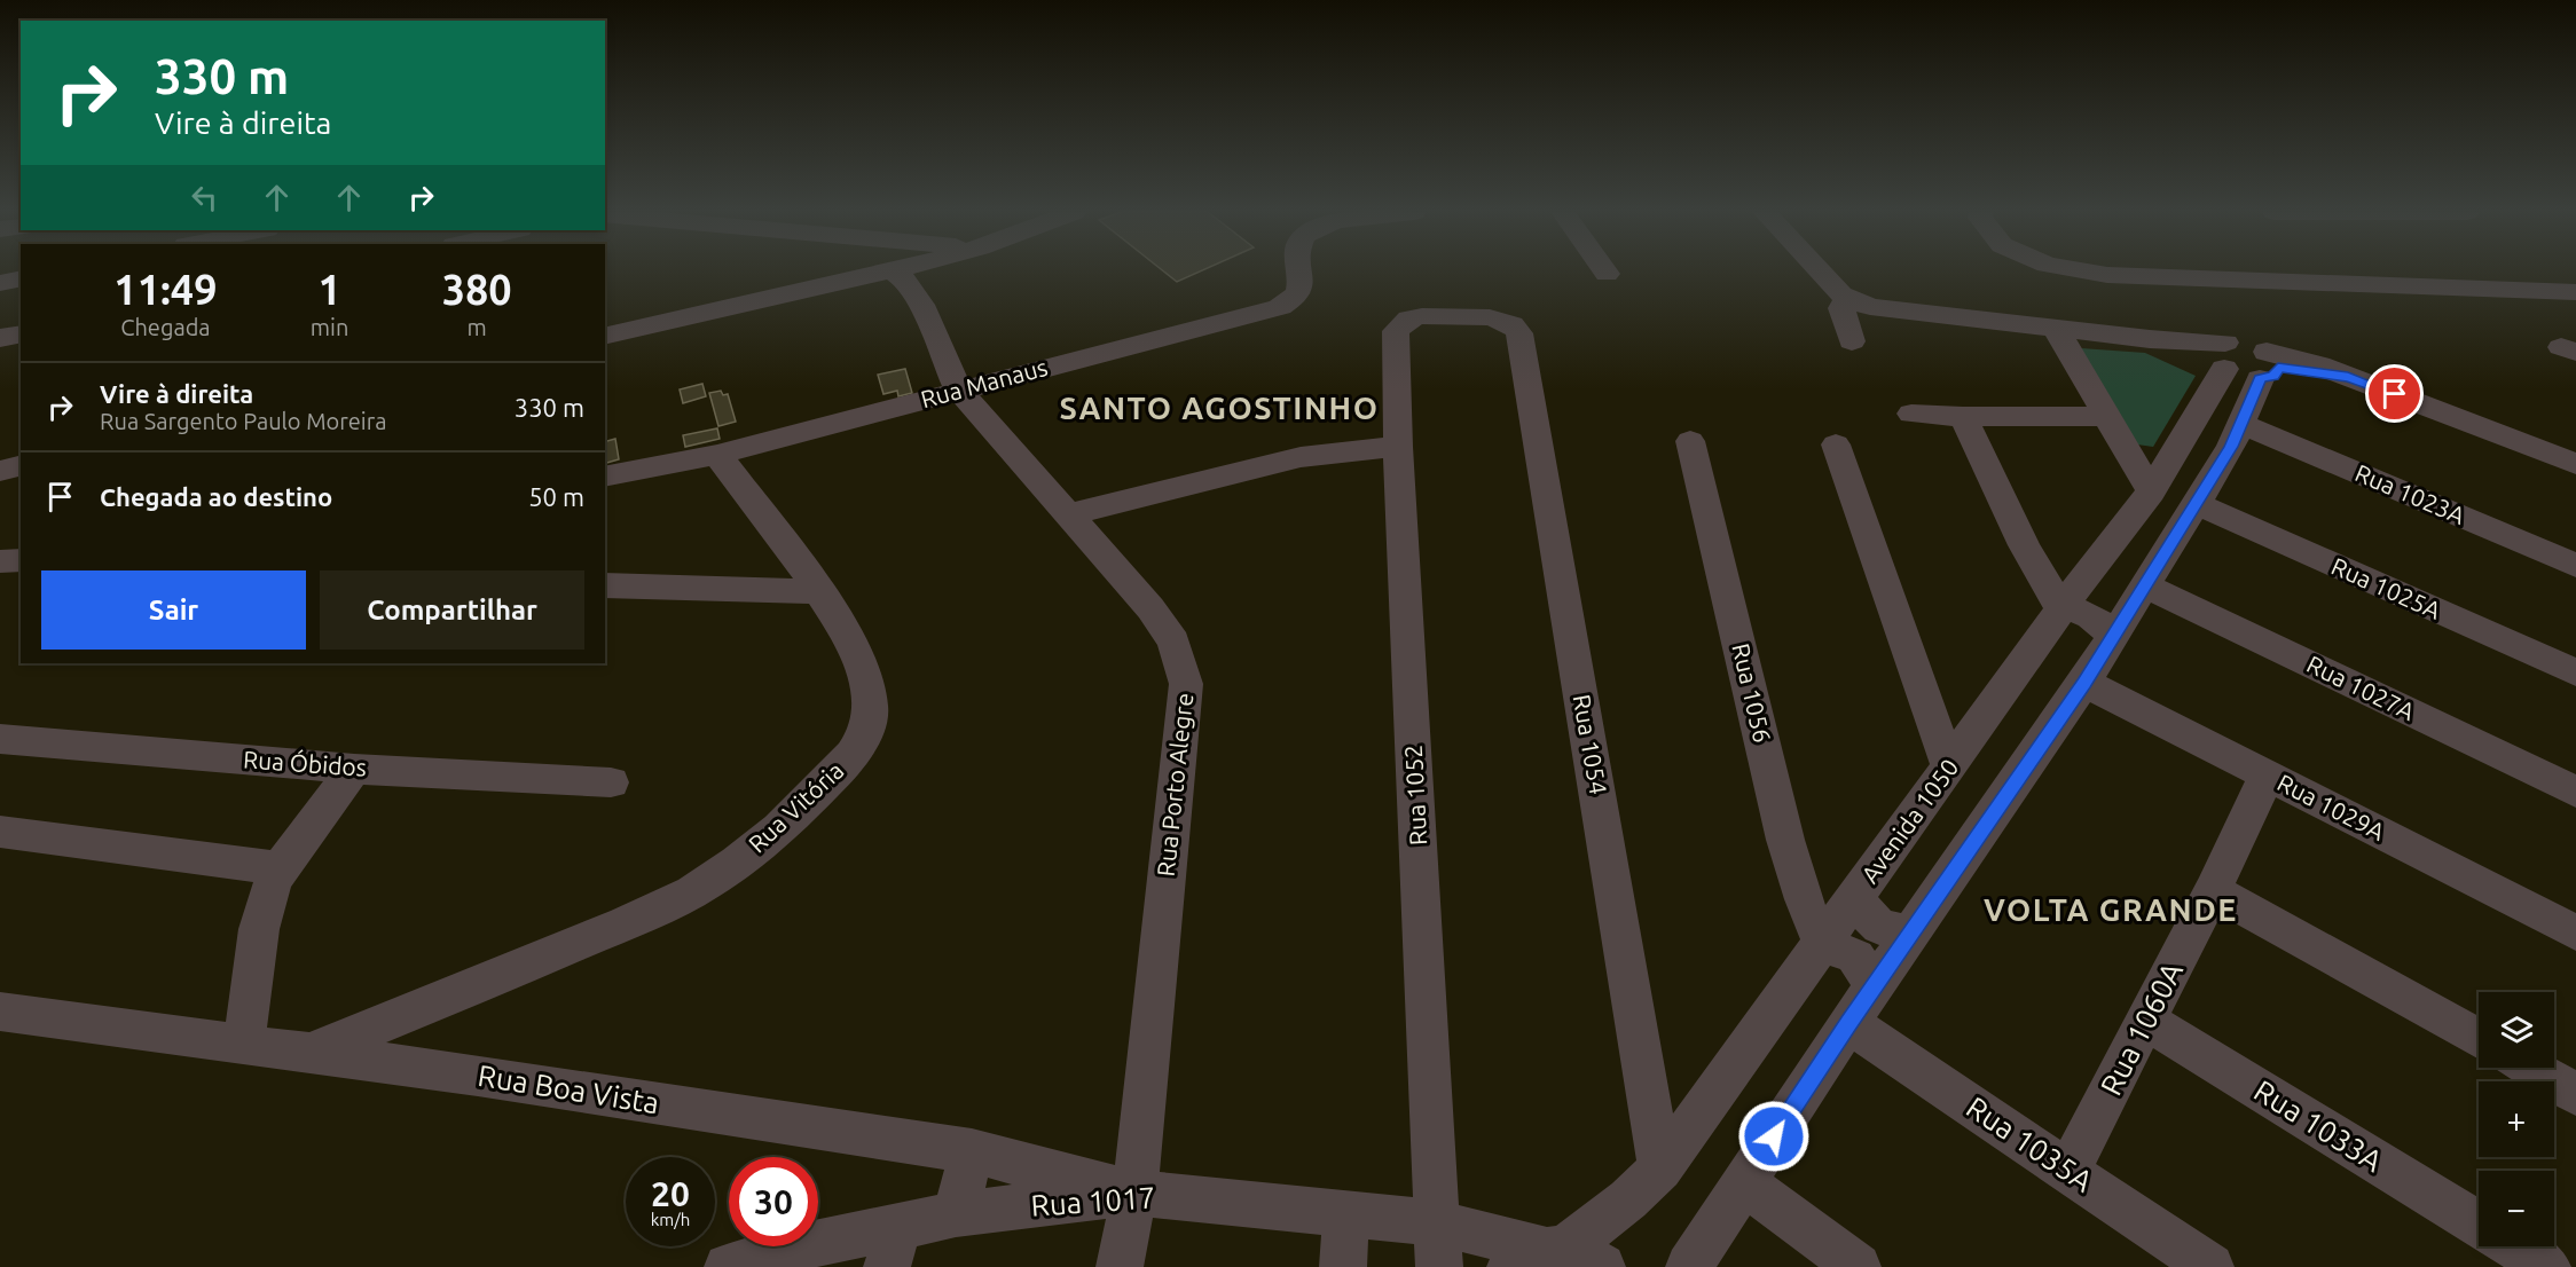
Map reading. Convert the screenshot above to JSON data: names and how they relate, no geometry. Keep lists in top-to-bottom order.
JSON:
{
  "streets": {
    "street": [
      "Rua Manaus",
      "Rua 1023A",
      "Rua 1025A",
      "Rua 1027A",
      "Rua 1056",
      "Rua 1054",
      "Rua Óbidos",
      "Rua Porto Alegre",
      "Rua 1052",
      "Rua Vitória",
      "Rua 1029A",
      "Avenida 1050",
      "Rua 1060A",
      "Rua Boa Vista",
      "Rua 1033A",
      "Rua 1035A",
      "Rua 1017"
    ]
  },
  "crossings": [
    ["Rua Manaus", "Rua Porto Alegre"],
    ["Rua Manaus", "Rua Vitória"],
    ["Rua 1027A", "Avenida 1050"],
    ["Rua 1056", "Avenida 1050"],
    ["Rua 1054", "Rua 1052"],
    ["Rua 1054", "Avenida 1050"],
    ["Rua Porto Alegre", "Rua Boa Vista"],
    ["Rua Porto Alegre", "Rua 1017"],
    ["Rua Vitória", "Rua Boa Vista"],
    ["Rua 1029A", "Rua 1060A"],
    ["Rua 1060A", "Rua 1033A"],
    ["Rua 1060A", "Rua 1035A"],
    ["Rua Boa Vista", "Rua 1017"]
  ],
  "districts": ["SANTO AGOSTINHO", "VOLTA GRANDE"],
  "page": {
    "turn": ["330 m", "Vire à direita"],
    "eta": [
      "11:49",
      "Chegada",
      "1",
      "min",
      "380",
      "m"
    ],
    "list": [
      {
        "name": "Vire à direita",
        "note": "Rua Sargento Paulo Moreira",
        "value": "330 m"
      },
      {
        "name": "Chegada ao destino",
        "value": "50 m"
      }
    ],
    "buttons": ["Sair", "Compartilhar"],
    "map_buttons": ["+", "−"],
    "speed": "20 km/h",
    "limit": "30"
  }
}
